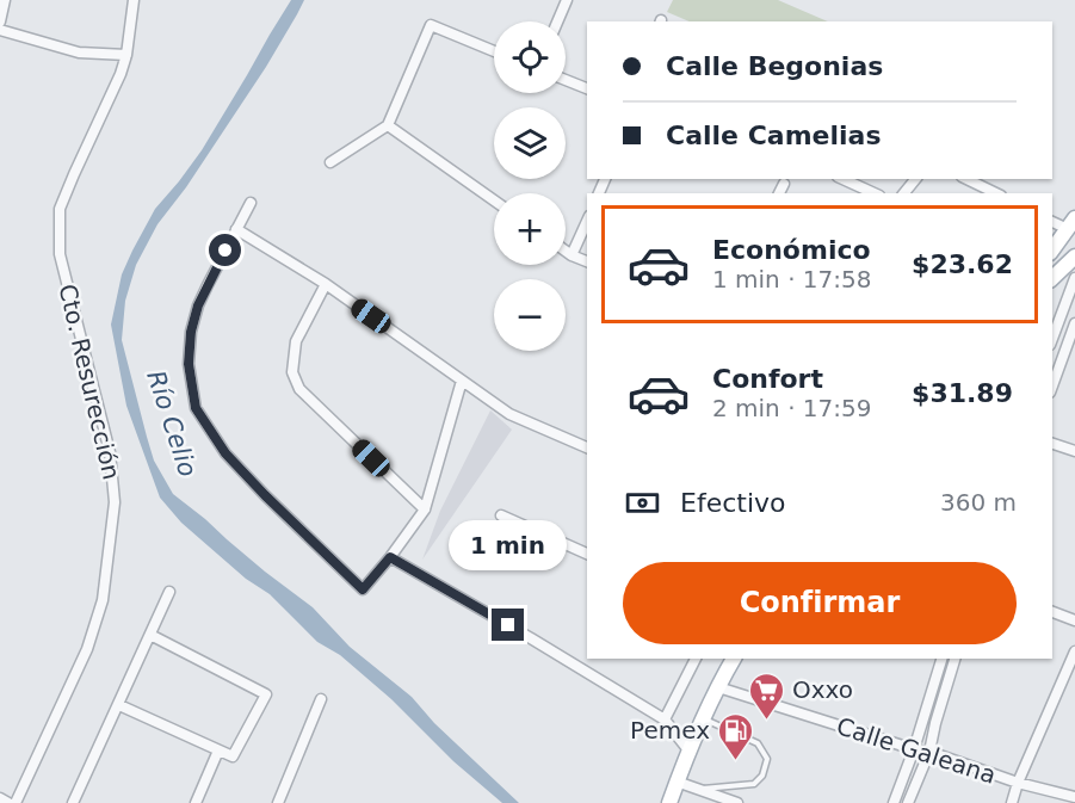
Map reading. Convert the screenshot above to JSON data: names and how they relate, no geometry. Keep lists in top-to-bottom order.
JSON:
{
  "streets": {
    "street": ["Cto. Resurección", "Calle Galeana"]
  },
  "water": ["Río Celio"],
  "places": {
    "supermarket": ["Oxxo"],
    "fuel station": ["Pemex"]
  },
  "page": {
    "map_buttons": ["+", "−"],
    "banner": ["Calle Begonias", "Calle Camelias"],
    "list": [
      {
        "name": "Económico",
        "note": "1 min · 17:58",
        "value": "$23.62"
      },
      {
        "name": "Confort",
        "note": "2 min · 17:59",
        "value": "$31.89"
      }
    ],
    "pay": ["Efectivo", "360 m"],
    "bubble": "1 min",
    "buttons": "Confirmar"
  }
}
